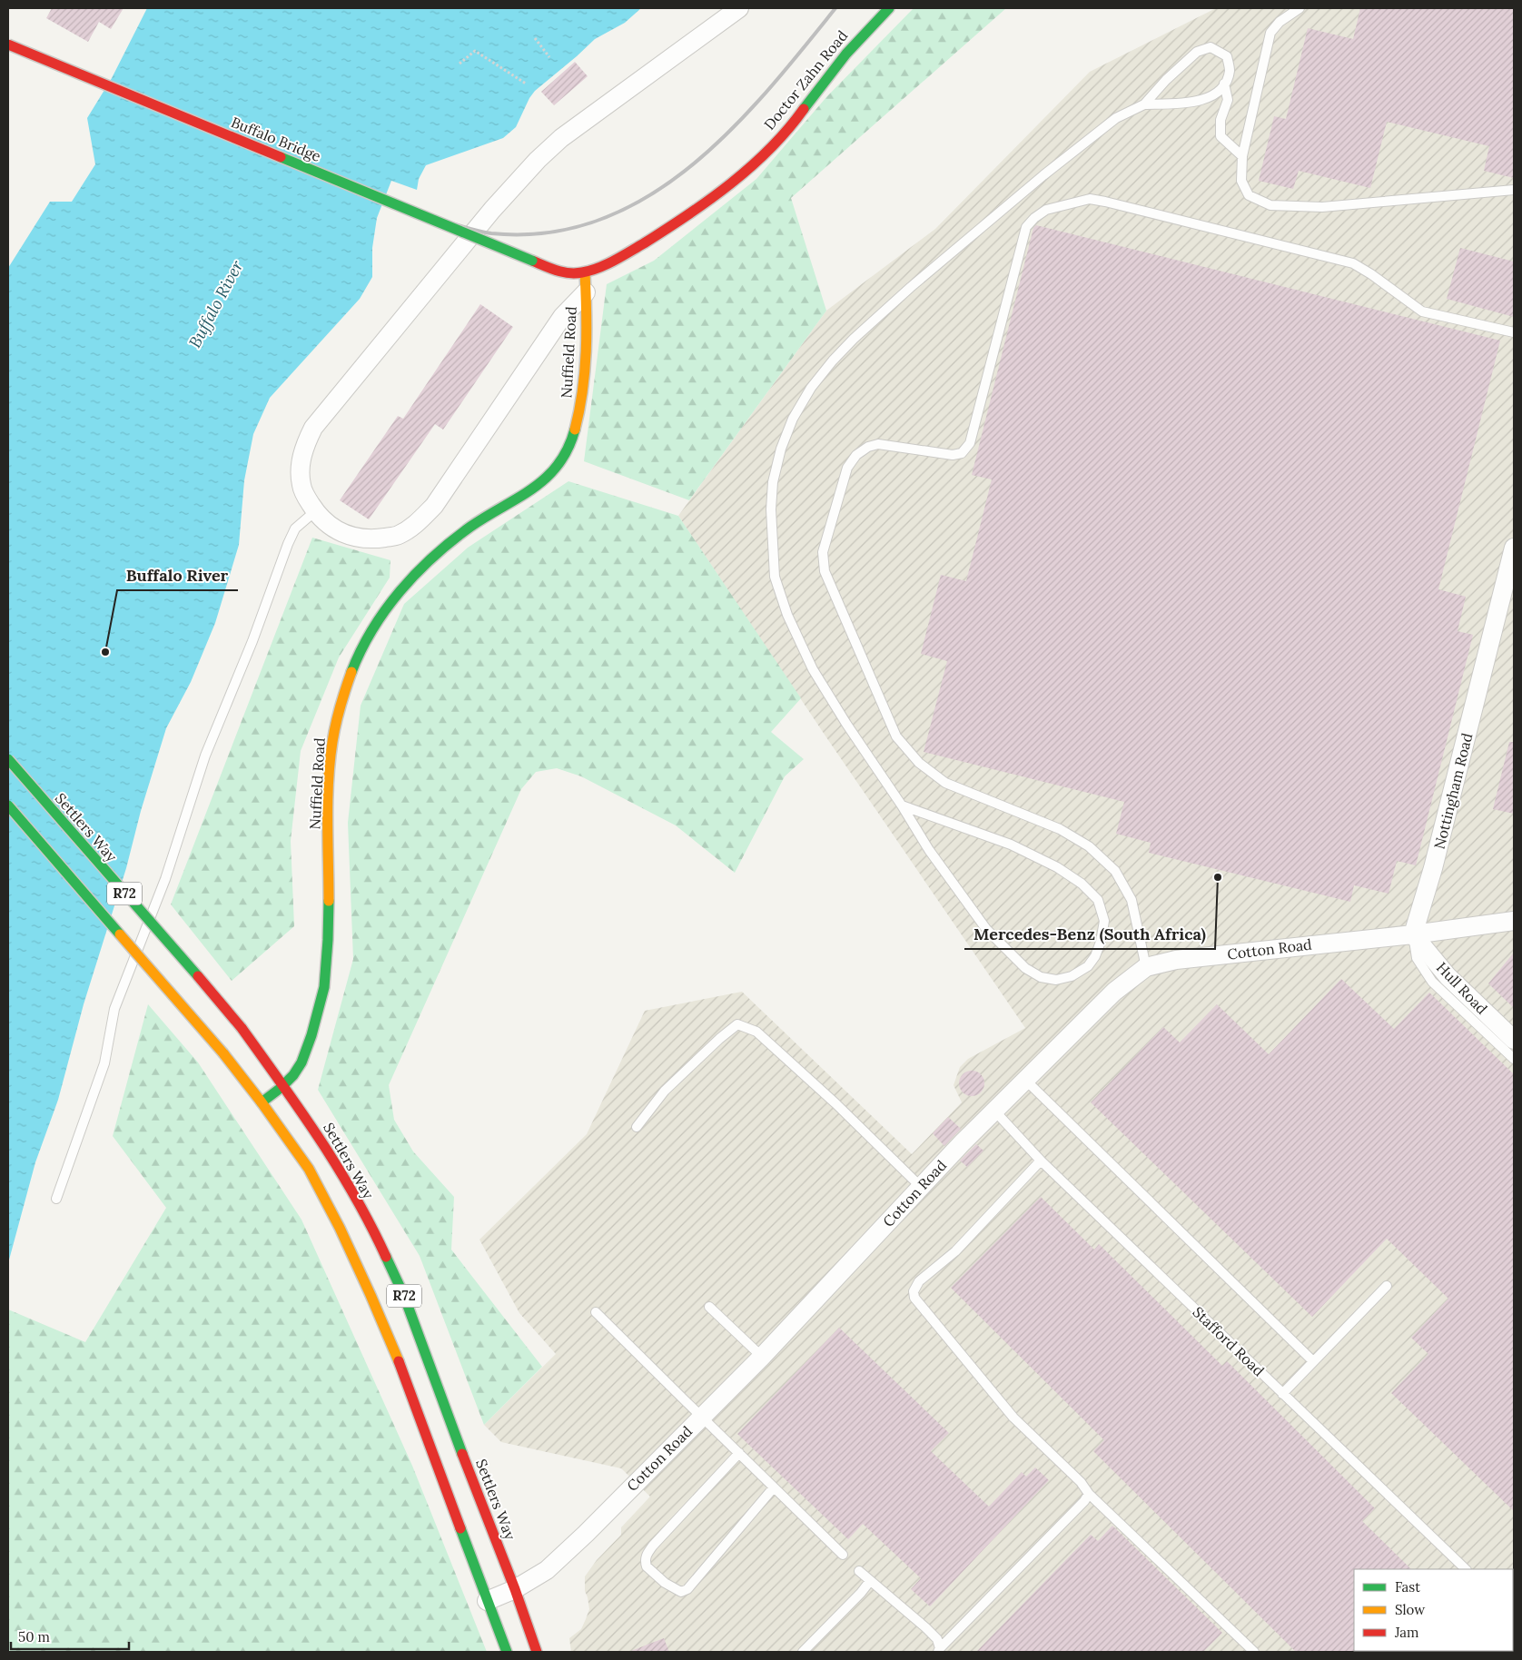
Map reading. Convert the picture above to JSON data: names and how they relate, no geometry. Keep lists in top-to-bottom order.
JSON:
{
  "streets": {
    "main road": [
      "Doctor Zahn Road",
      "Buffalo Bridge",
      "Nuffield Road",
      "Settlers Way",
      "R72"
    ],
    "street": ["Nottingham Road", "Cotton Road", "Hull Road"],
    "lane": ["Stafford Road"]
  },
  "crossings": [
    ["Doctor Zahn Road", "Buffalo Bridge"],
    ["Doctor Zahn Road", "Nuffield Road"],
    ["Nuffield Road", "Settlers Way"],
    ["Nuffield Road", "R72"],
    ["Nottingham Road", "Cotton Road"],
    ["Nottingham Road", "Hull Road"],
    ["Settlers Way", "Cotton Road"],
    ["R72", "Cotton Road"],
    ["Cotton Road", "Hull Road"],
    ["Cotton Road", "Stafford Road"]
  ],
  "water": ["Buffalo River"],
  "places": ["Buffalo River", "Mercedes-Benz (South Africa)"],
  "legend": ["Fast", "Slow", "Jam"],
  "scale_bar": "50 m"
}
